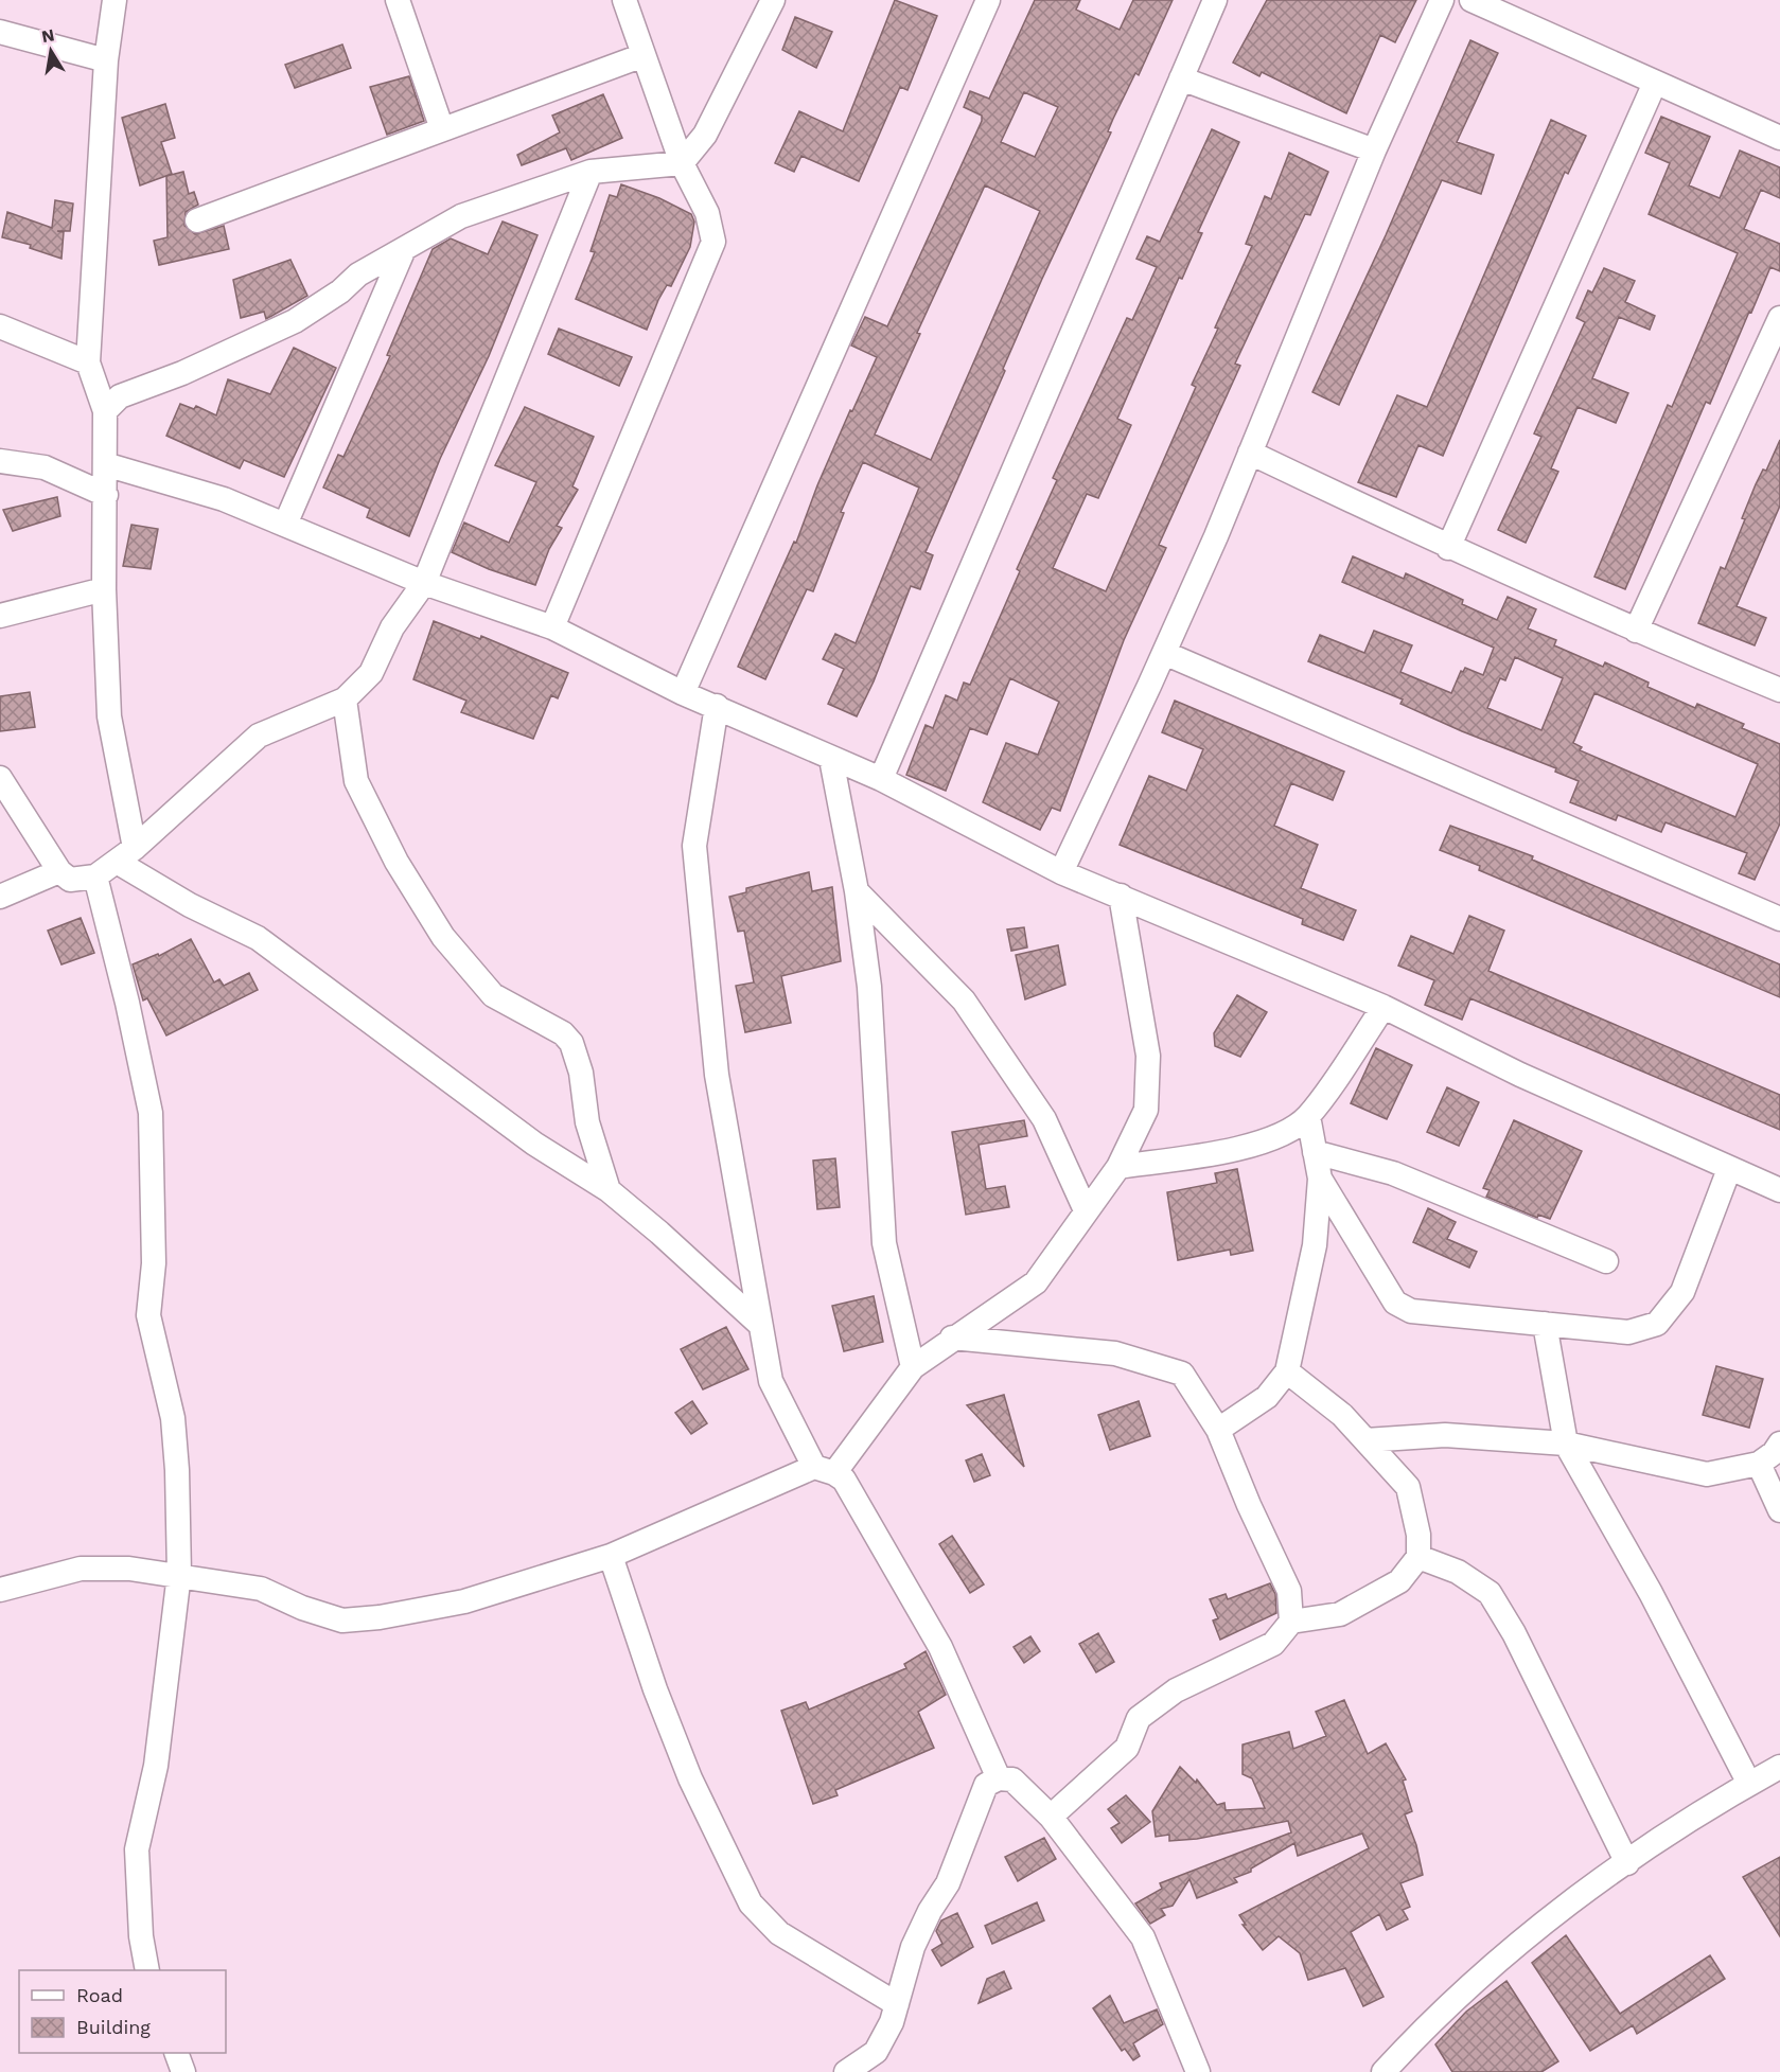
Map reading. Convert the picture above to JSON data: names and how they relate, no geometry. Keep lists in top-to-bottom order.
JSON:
{
  "legend": ["Road", "Building"],
  "north": "top"
}
